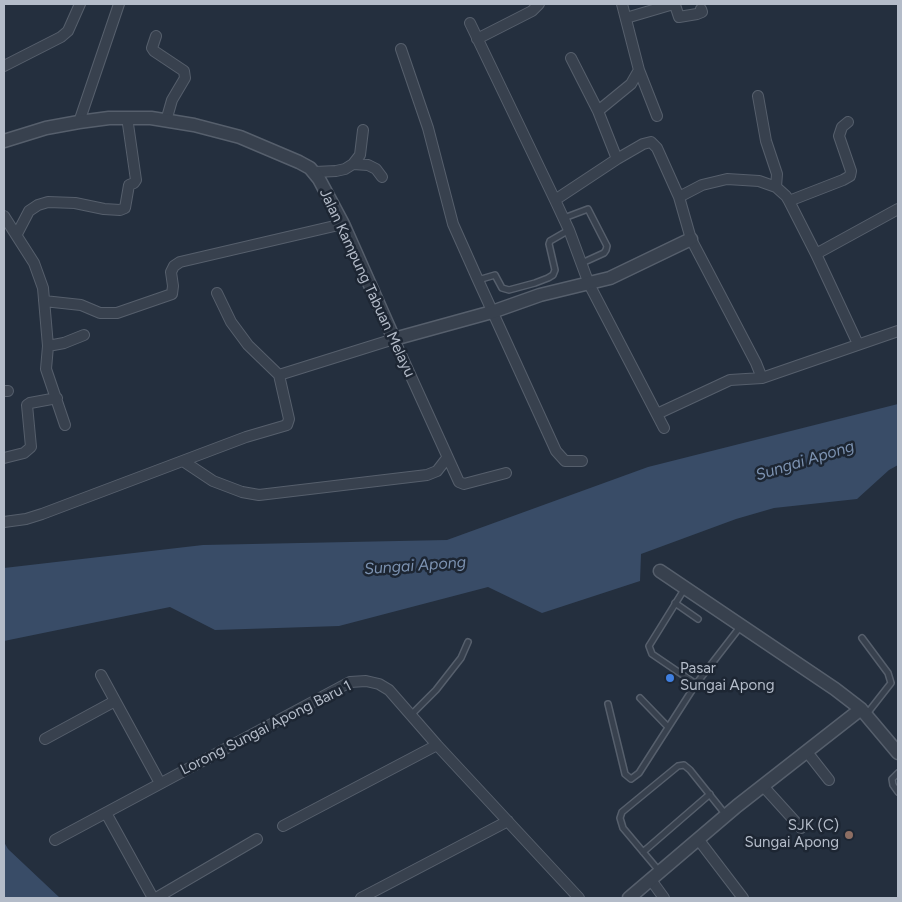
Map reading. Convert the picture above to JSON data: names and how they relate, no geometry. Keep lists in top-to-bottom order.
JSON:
{
  "streets": {
    "street": ["Jalan Kampung Tabuan Melayu", "Lorong Sungai Apong Baru 1"]
  },
  "water": ["Sungai Apong"],
  "places": ["Pasar Sungai Apong", "SJK (C) Sungai Apong"]
}
